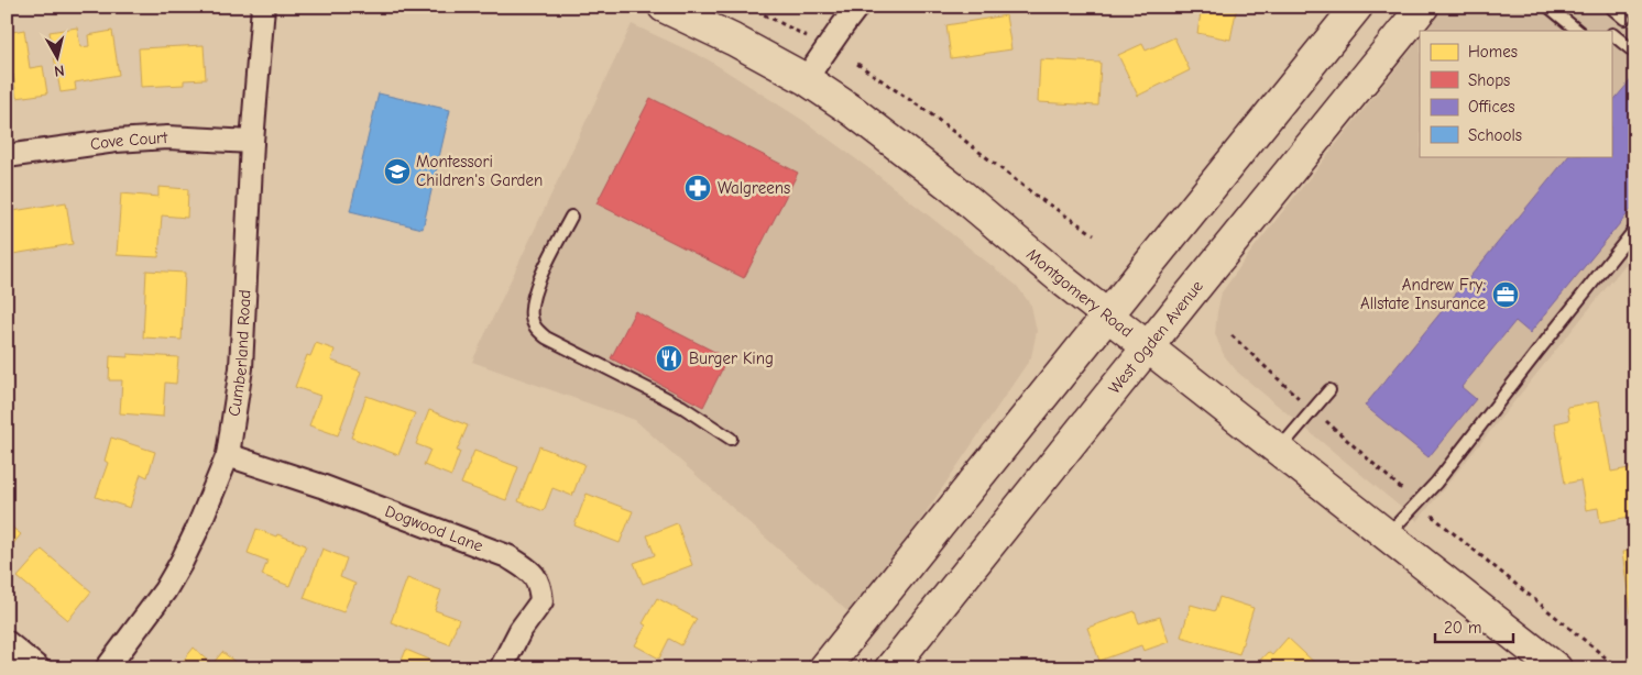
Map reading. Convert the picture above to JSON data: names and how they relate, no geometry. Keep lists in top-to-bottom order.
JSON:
{
  "streets": {
    "main road": ["Montgomery Road", "West Ogden Avenue"],
    "street": ["Cove Court", "Cumberland Road", "Dogwood Lane"]
  },
  "crossings": [
    ["Cove Court", "Cumberland Road"],
    ["Montgomery Road", "West Ogden Avenue"],
    ["Cumberland Road", "Dogwood Lane"]
  ],
  "places": {
    "school or university": ["Montessori Children's Garden"],
    "pharmacy": ["Walgreens"],
    "office": ["Andrew Fry: Allstate Insurance"],
    "restaurant": ["Burger King"]
  },
  "legend": [
    "Homes",
    "Shops",
    "Offices",
    "Schools"
  ],
  "scale_bar": "20 m",
  "north": "bottom"
}
